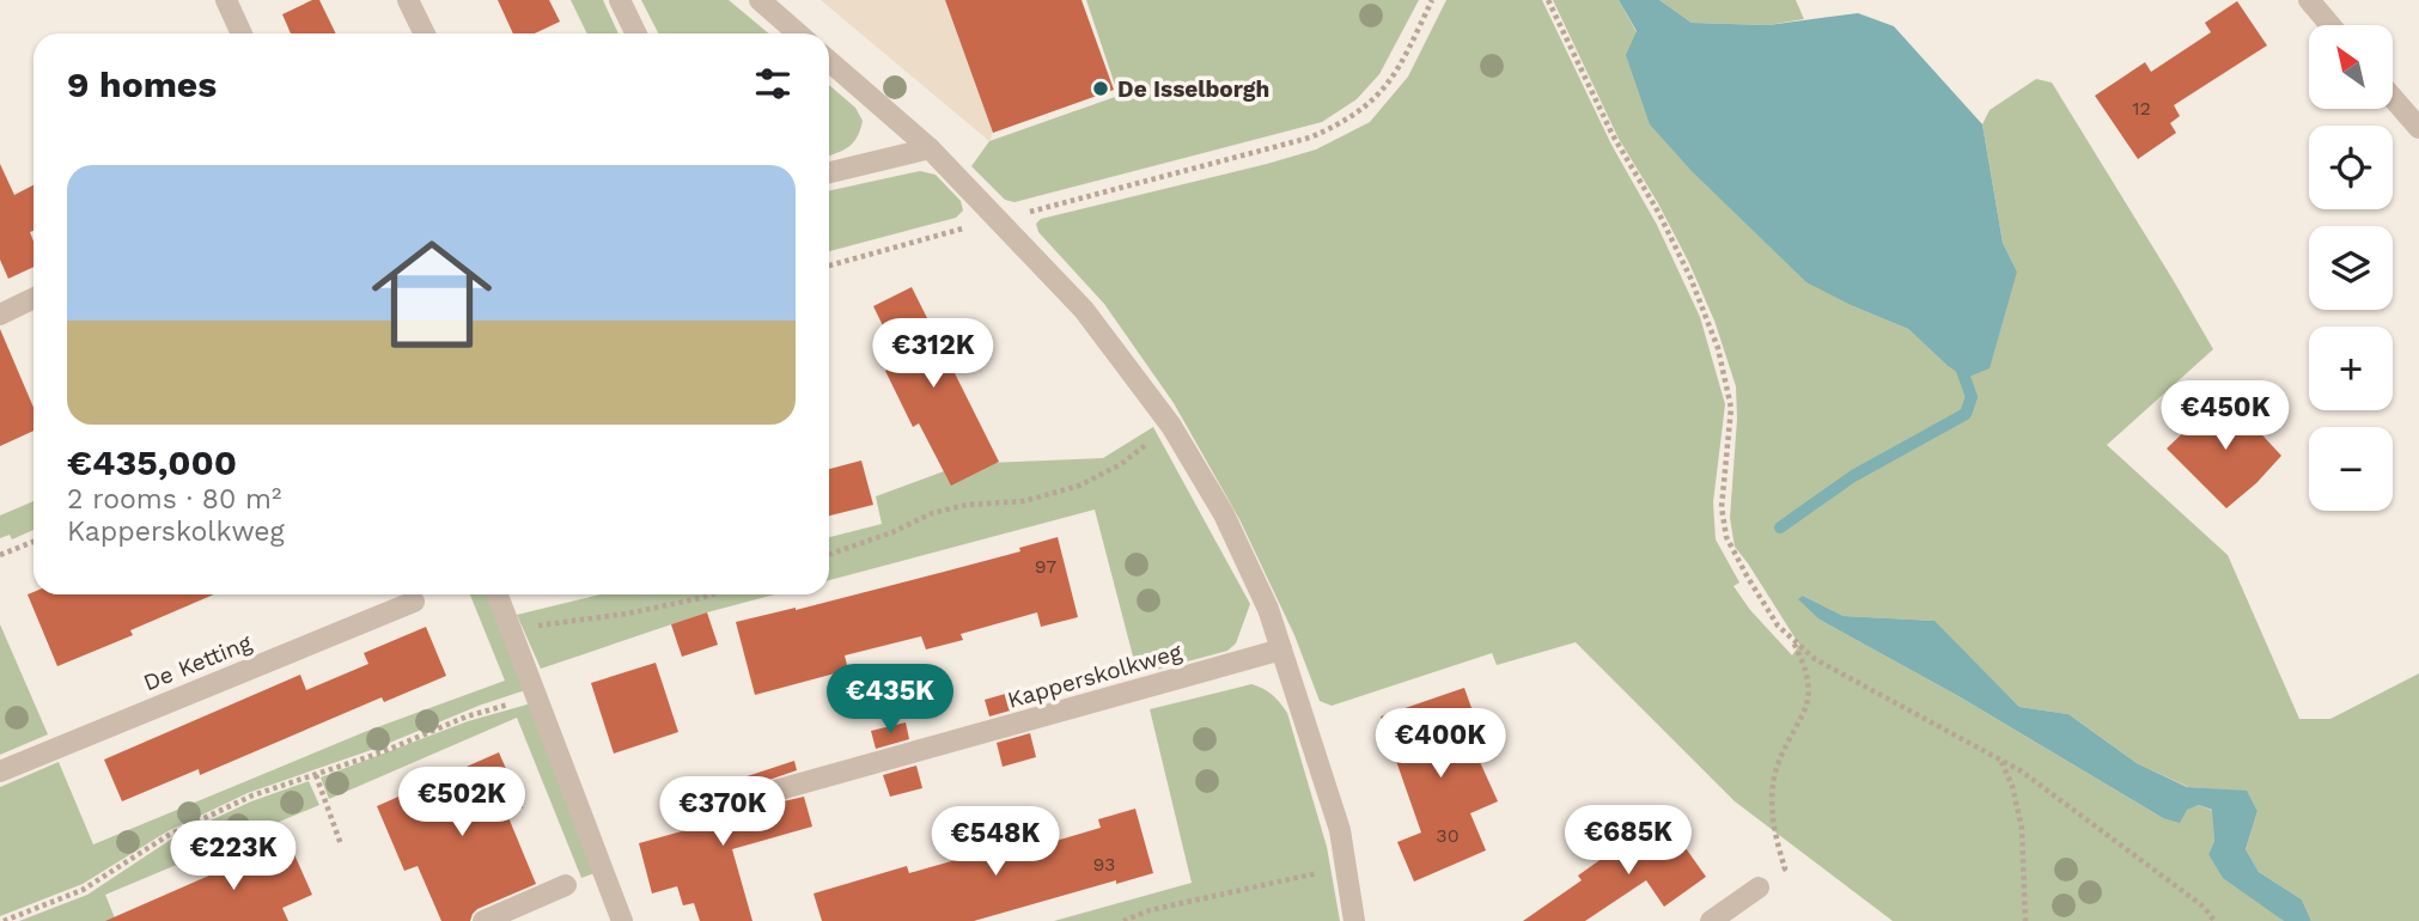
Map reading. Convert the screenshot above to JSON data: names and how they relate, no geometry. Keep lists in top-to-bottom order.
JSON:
{
  "streets": {
    "street": ["De Ketting", "Kapperskolkweg"]
  },
  "places": ["De Isselborgh"],
  "house_numbers": [
    "12",
    "97",
    "30",
    "93"
  ],
  "north": "top left",
  "page": {
    "map_buttons": ["+", "−"],
    "heading": "9 homes",
    "list": [
      {
        "name": "€435,000",
        "note": "2 rooms · 80 m² · Kapperskolkweg"
      }
    ],
    "price": [
      "€312K",
      "€450K",
      "€435K",
      "€400K",
      "€502K",
      "€370K",
      "€685K",
      "€548K",
      "€223K"
    ]
  }
}
